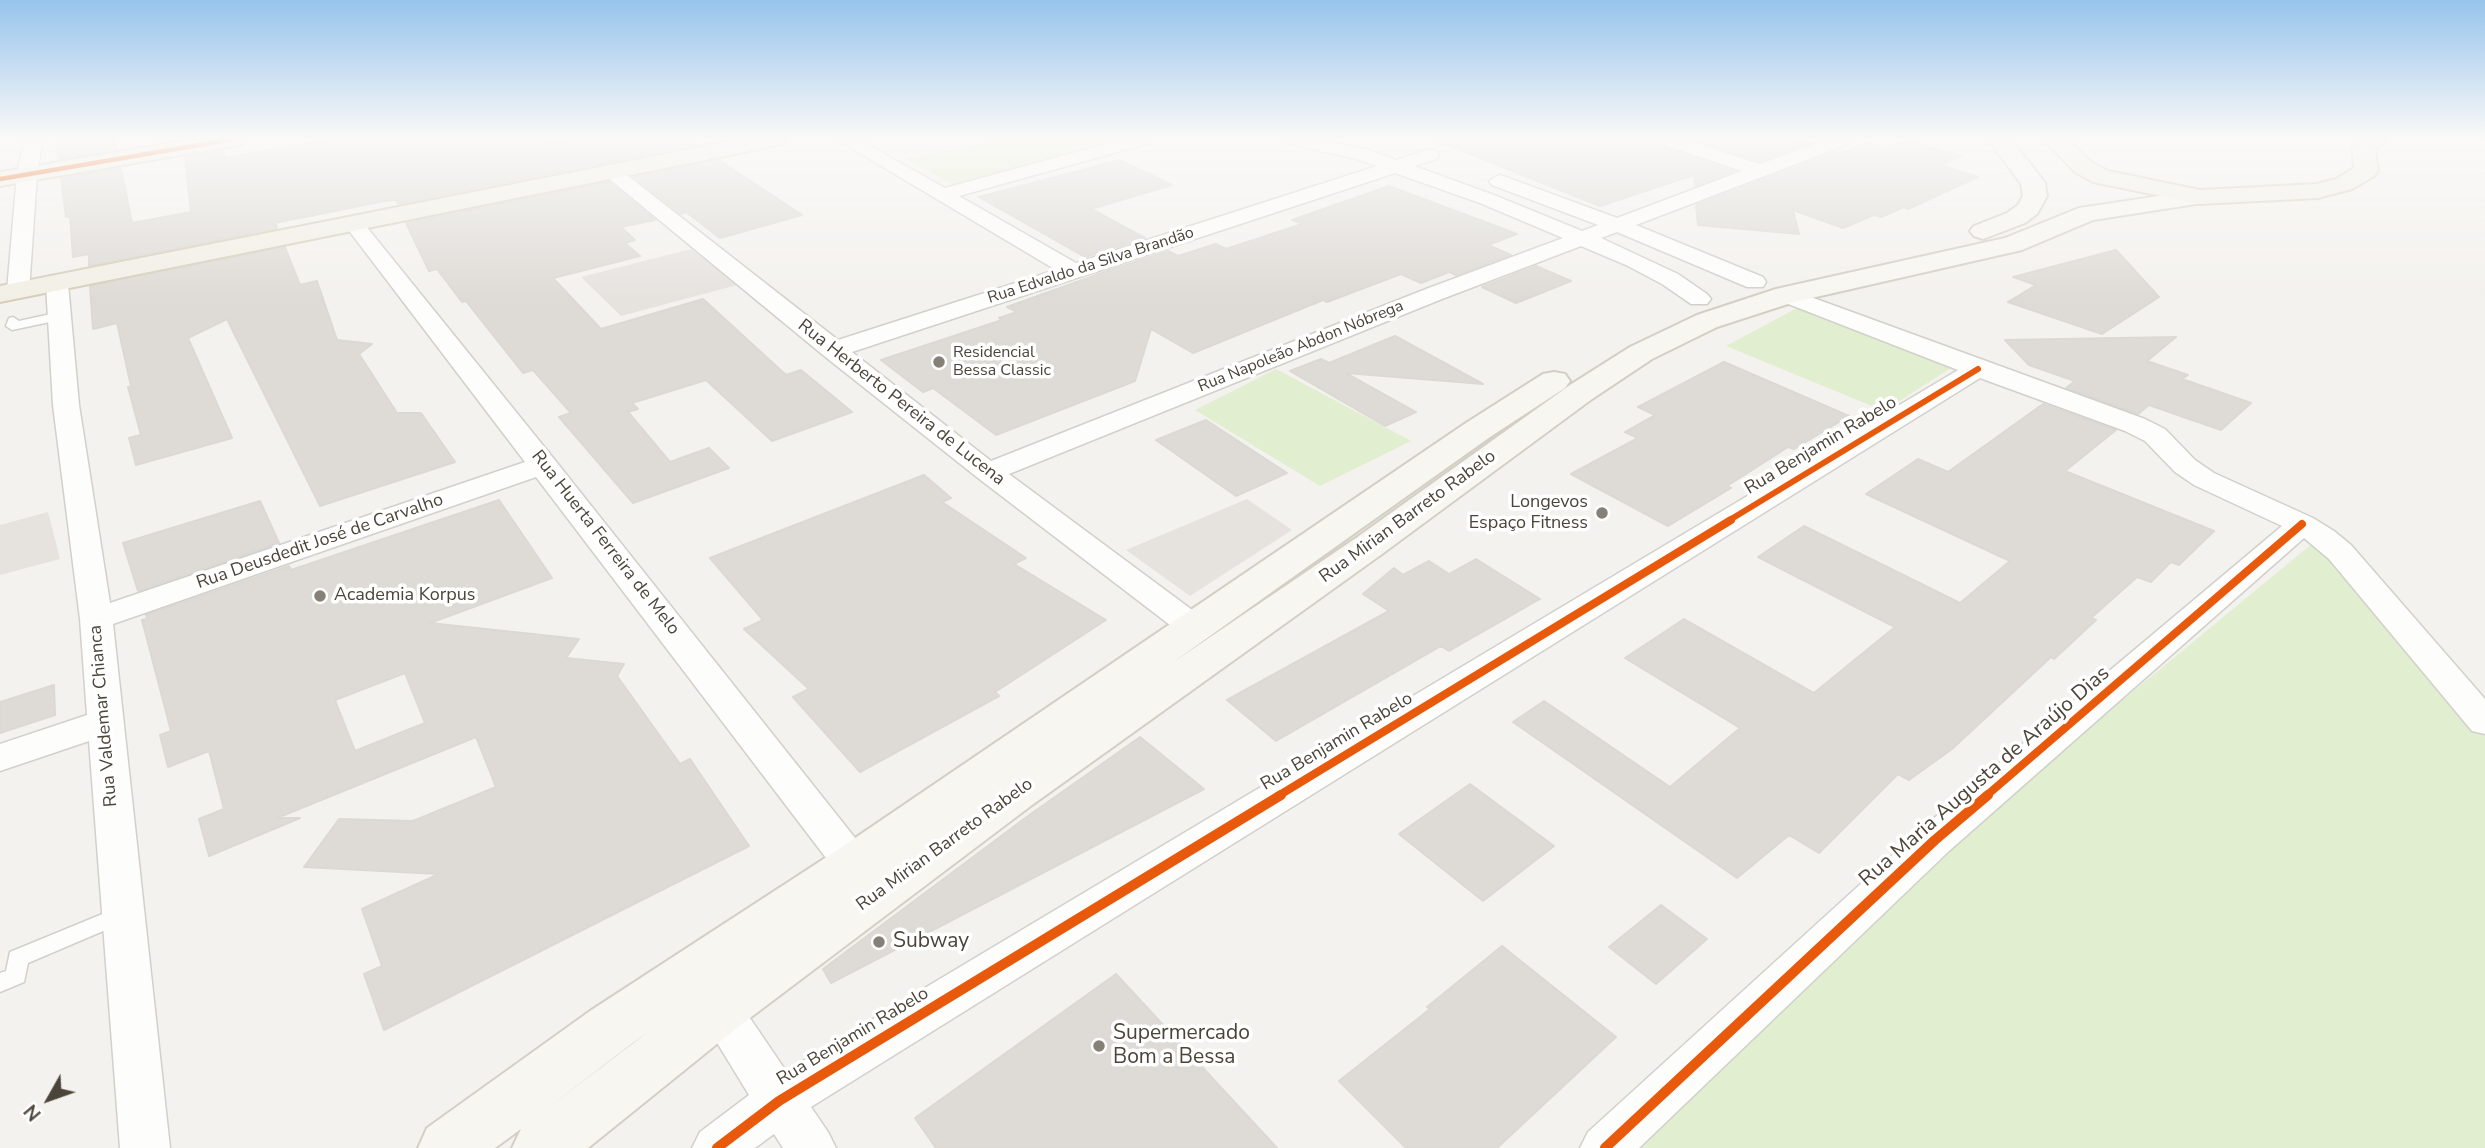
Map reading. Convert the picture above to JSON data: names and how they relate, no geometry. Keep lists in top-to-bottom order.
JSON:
{
  "streets": {
    "main road": ["Rua Mirian Barreto Rabelo"],
    "street": [
      "Rua Edvaldo da Silva Brandão",
      "Rua Napoleão Abdon Nóbrega",
      "Rua Herberto Pereira de Lucena",
      "Rua Benjamin Rabelo",
      "Rua Deusdedit José de Carvalho",
      "Rua Huerta Ferreira de Melo",
      "Rua Valdemar Chianca",
      "Rua Maria Augusta de Araújo Dias"
    ]
  },
  "crossings": [
    ["Rua Edvaldo da Silva Brandão", "Rua Herberto Pereira de Lucena"],
    ["Rua Napoleão Abdon Nóbrega", "Rua Herberto Pereira de Lucena"],
    ["Rua Herberto Pereira de Lucena", "Rua Mirian Barreto Rabelo"],
    ["Rua Mirian Barreto Rabelo", "Rua Huerta Ferreira de Melo"],
    ["Rua Deusdedit José de Carvalho", "Rua Huerta Ferreira de Melo"],
    ["Rua Deusdedit José de Carvalho", "Rua Valdemar Chianca"]
  ],
  "places": [
    "Residencial Bessa Classic",
    "Longevos Espaço Fitness",
    "Academia Korpus",
    "Subway",
    "Supermercado Bom a Bessa"
  ],
  "north": "bottom left"
}
